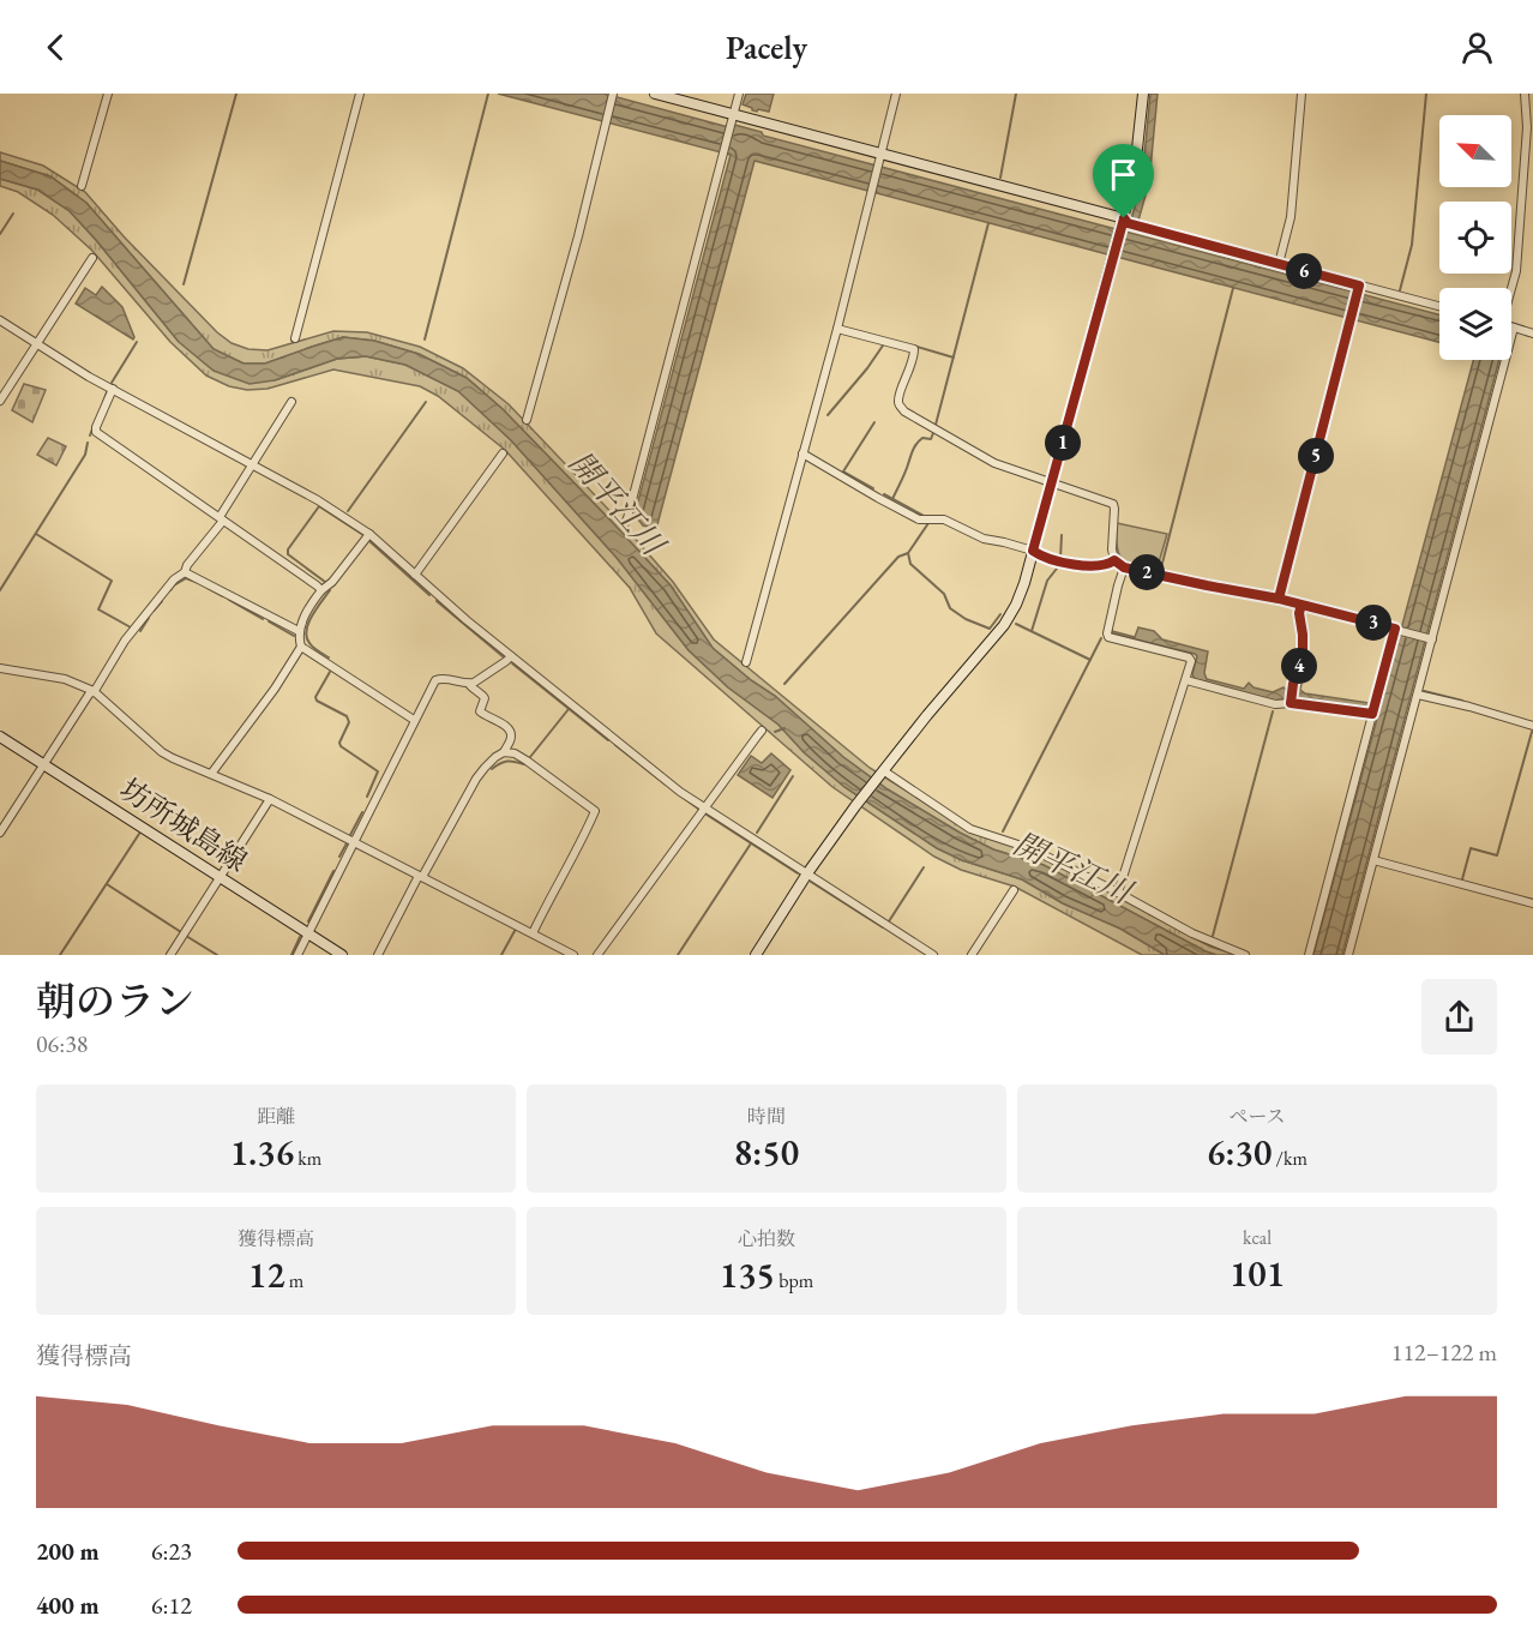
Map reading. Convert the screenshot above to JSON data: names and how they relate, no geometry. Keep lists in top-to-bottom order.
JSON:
{
  "streets": {
    "street": ["坊所城島線"]
  },
  "water": ["開平江川"],
  "north": "top left",
  "page": {
    "header": "Pacely",
    "pins": [
      "6",
      "1",
      "5",
      "2",
      "3",
      "4"
    ],
    "heading": ["朝のラン", "06:38"],
    "stats": [
      ["距離", "1.36 km"],
      ["時間", "8:50"],
      ["ペース", "6:30 /km"],
      ["獲得標高", "12 m"],
      ["心拍数", "135 bpm"],
      ["kcal", "101"]
    ],
    "chart": ["獲得標高", "112–122 m"],
    "list": [
      {
        "name": "200 m",
        "note": "6:23"
      },
      {
        "name": "400 m",
        "note": "6:12"
      }
    ]
  }
}
